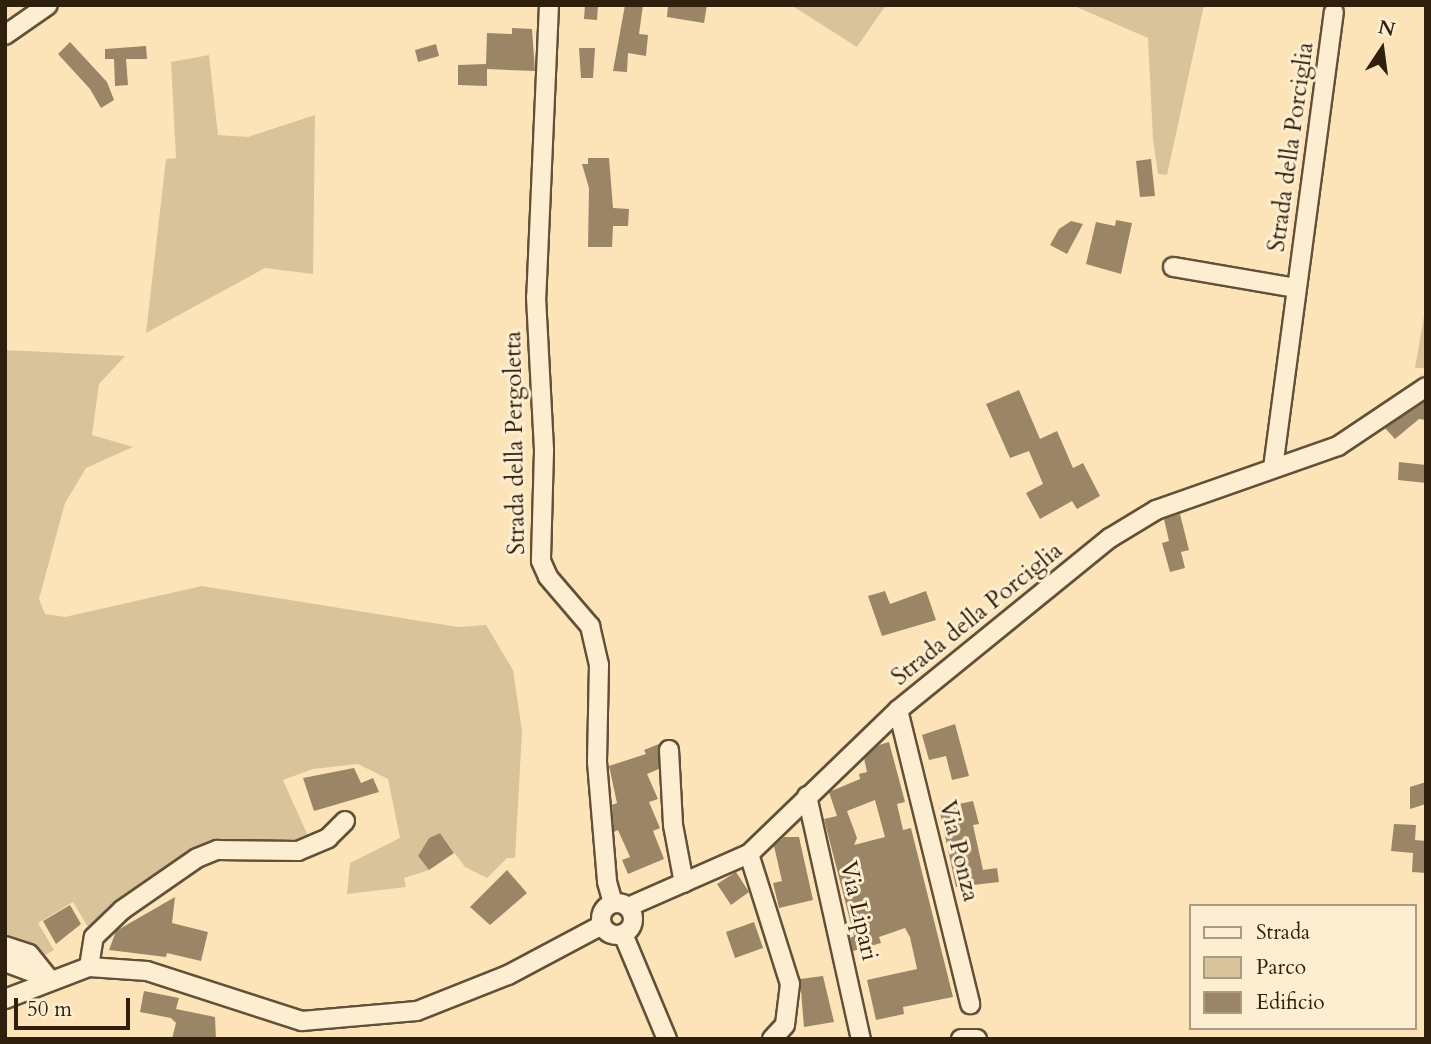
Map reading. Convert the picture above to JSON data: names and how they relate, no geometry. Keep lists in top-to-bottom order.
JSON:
{
  "streets": {
    "street": [
      "Strada della Porciglia",
      "Strada della Pergoletta",
      "Via Ponza",
      "Via Lipari"
    ]
  },
  "crossings": [
    ["Strada della Porciglia", "Strada della Pergoletta"],
    ["Strada della Porciglia", "Via Ponza"],
    ["Strada della Porciglia", "Via Lipari"]
  ],
  "legend": ["Strada", "Parco", "Edificio"],
  "scale_bar": "50 m",
  "north": "top"
}
